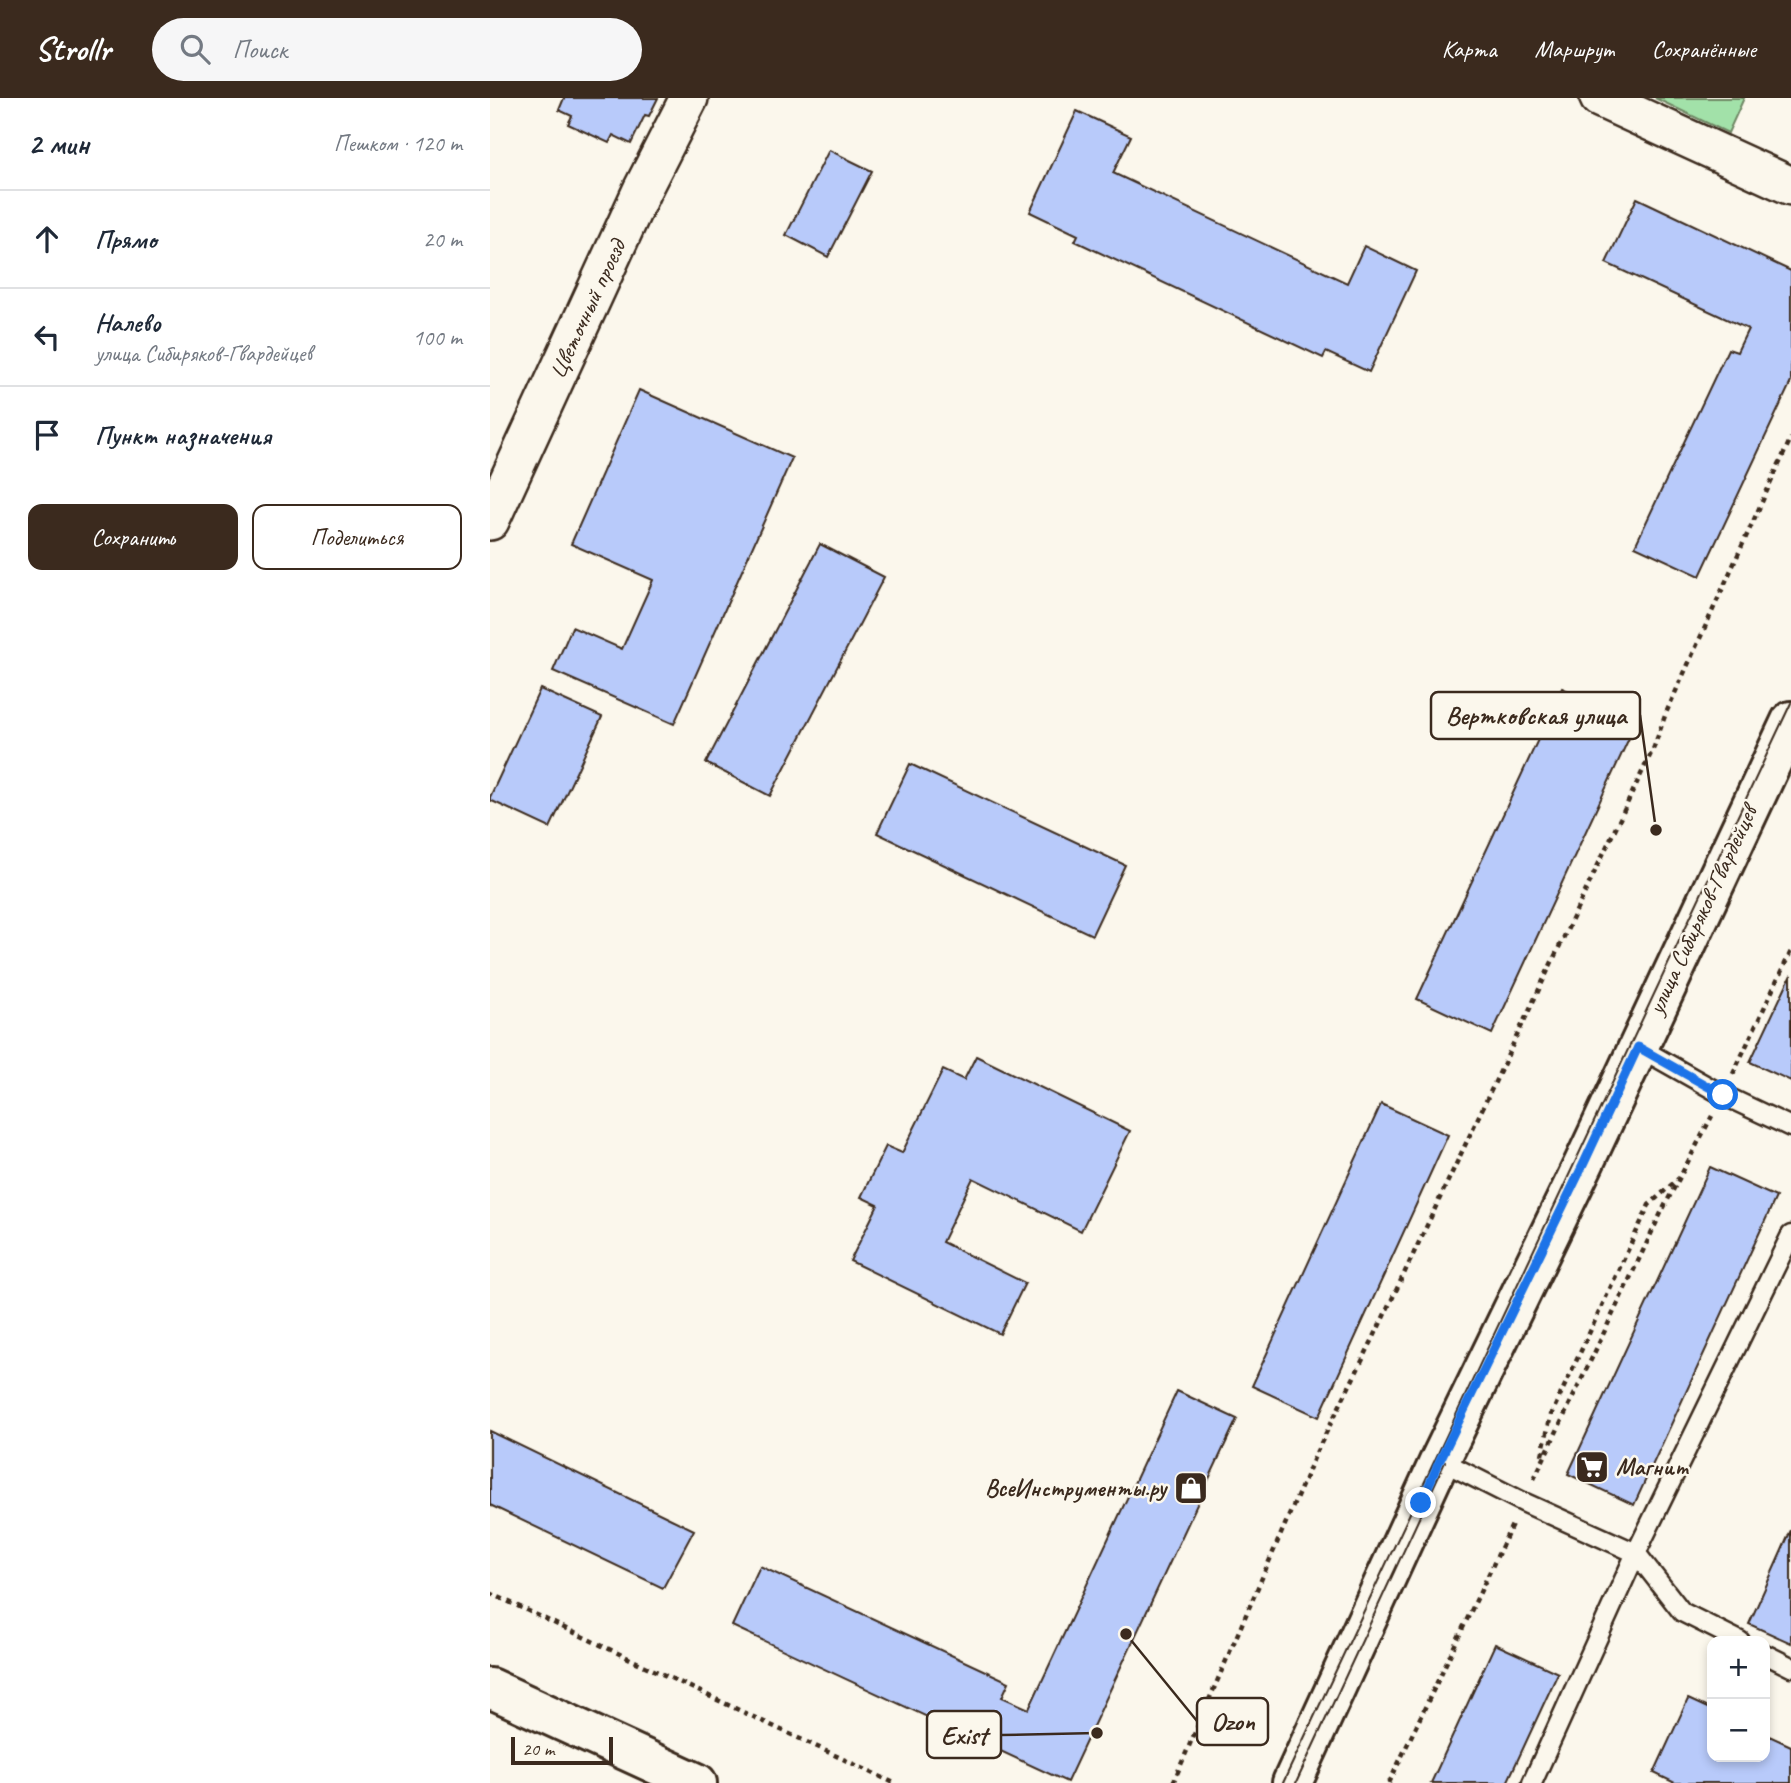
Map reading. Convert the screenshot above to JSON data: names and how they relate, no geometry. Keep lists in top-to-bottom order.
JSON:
{
  "streets": {
    "main road": ["улица Сибиряков-Гвардейцев"],
    "street": ["Цветочный проезд"]
  },
  "places": {
    "other": ["Вертковская улица", "Ozon", "Exist"],
    "supermarket": ["Магнит"],
    "shop": ["ВсеИнструменты.ру"]
  },
  "scale_bar": "20 m",
  "page": {
    "header": "Strollr",
    "search": "Поиск",
    "nav": ["Карта", "Маршрут", "Сохранённые"],
    "heading": ["2 мин", "Пешком · 120 m"],
    "list": [
      ["Прямо", "20 m"],
      ["Налево", "улица Сибиряков-Гвардейцев", "100 m"],
      "Пункт назначения"
    ],
    "buttons": ["Сохранить", "Поделиться"],
    "map_buttons": ["+", "−"],
    "scale": "20 m"
  }
}
